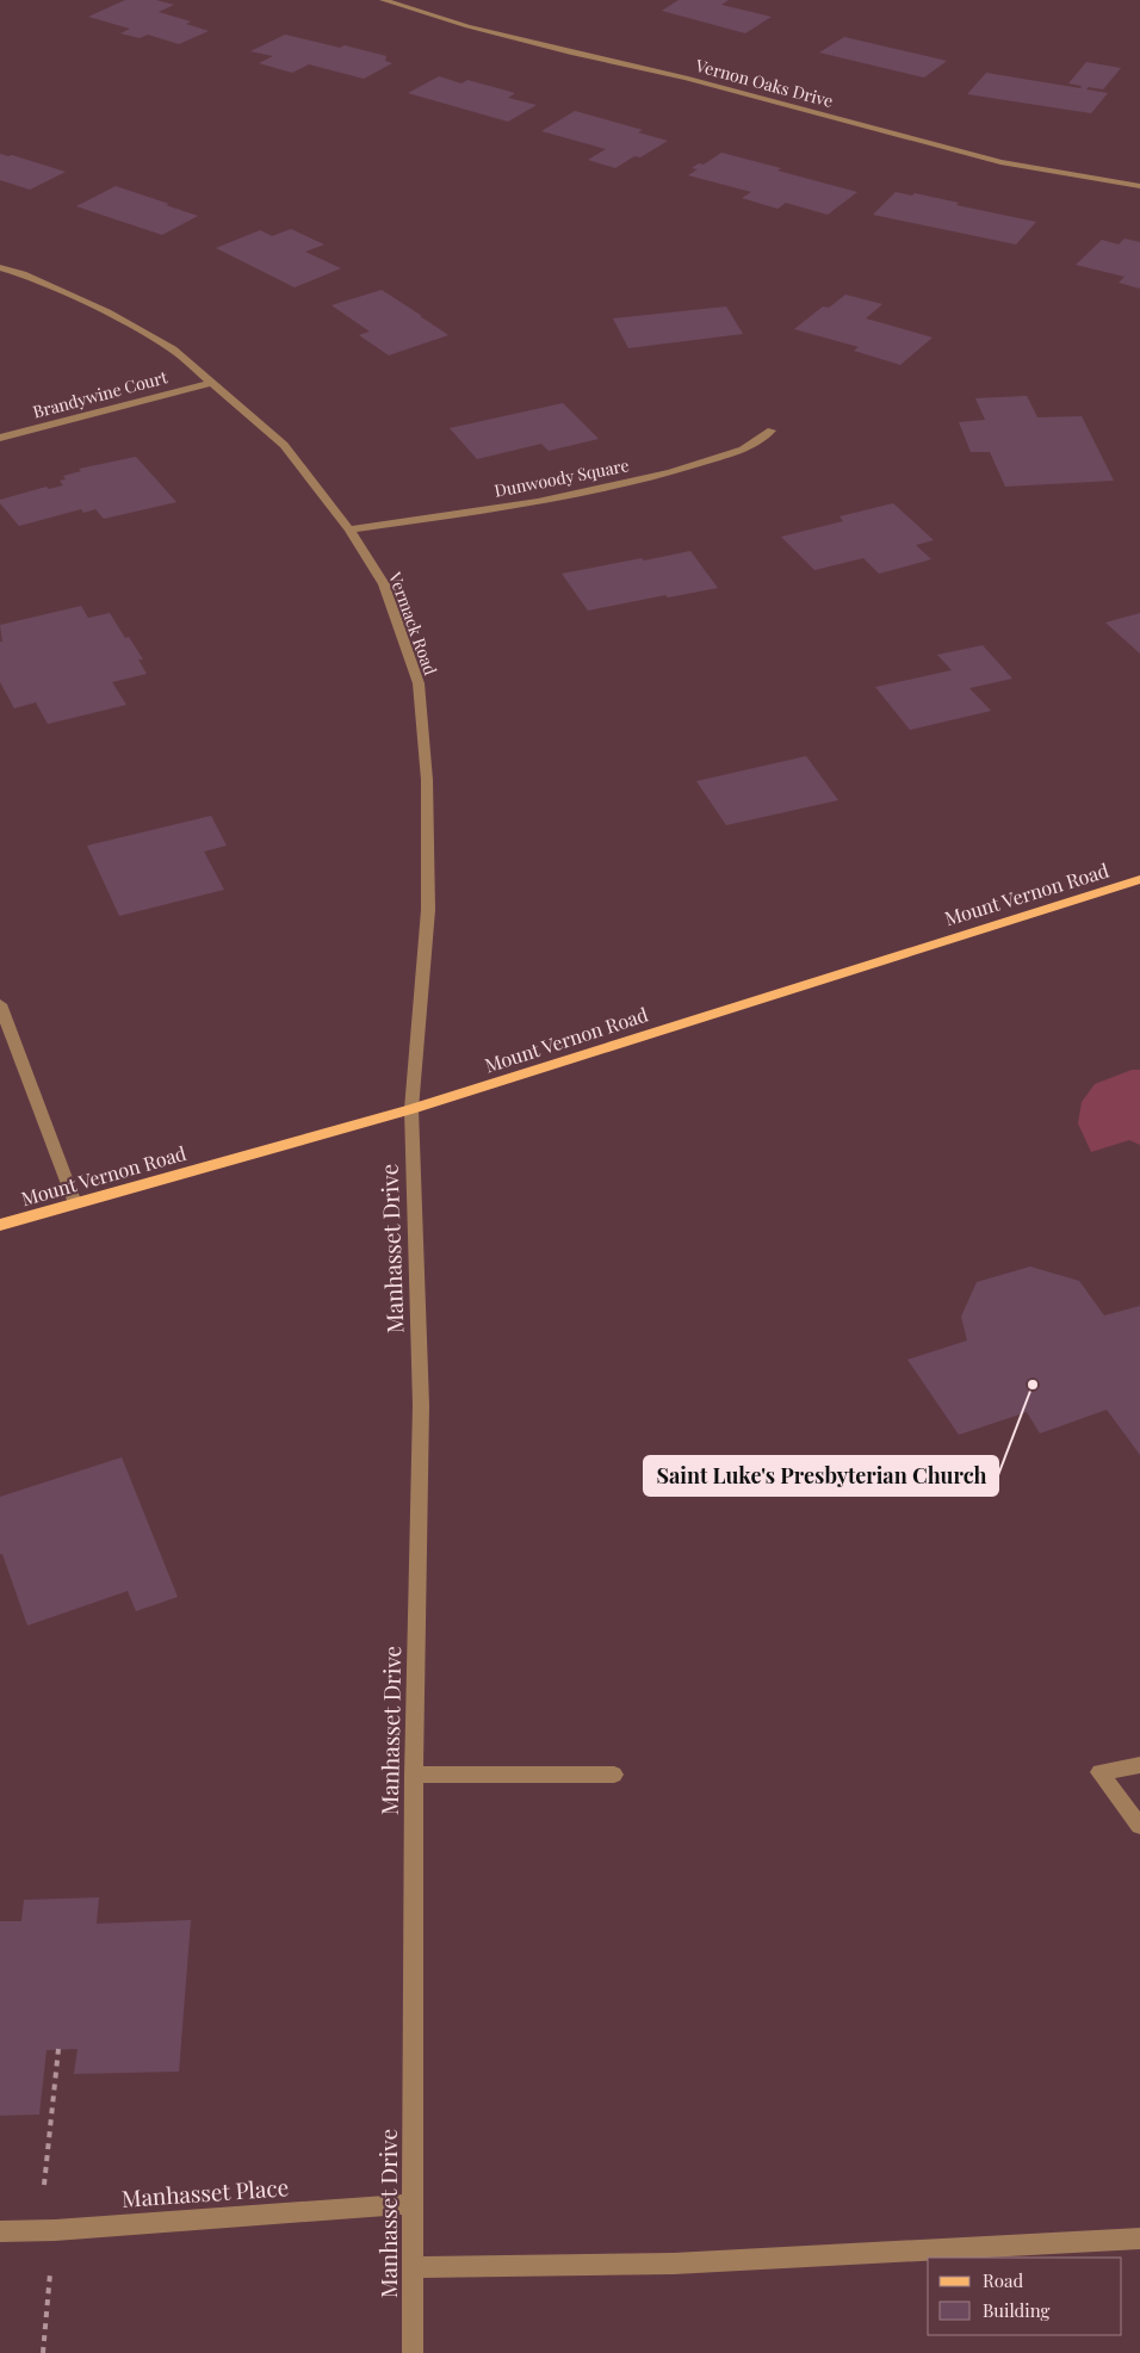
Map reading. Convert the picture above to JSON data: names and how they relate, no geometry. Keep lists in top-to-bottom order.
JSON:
{
  "streets": {
    "main road": ["Mount Vernon Road"],
    "street": [
      "Vernon Oaks Drive",
      "Brandywine Court",
      "Dunwoody Square",
      "Vermack Road",
      "Manhasset Drive",
      "Manhasset Place"
    ]
  },
  "crossings": [
    ["Brandywine Court", "Vermack Road"],
    ["Dunwoody Square", "Vermack Road"],
    ["Vermack Road", "Mount Vernon Road"],
    ["Vermack Road", "Manhasset Drive"],
    ["Mount Vernon Road", "Manhasset Drive"],
    ["Manhasset Drive", "Manhasset Place"]
  ],
  "places": ["Saint Luke's Presbyterian Church"],
  "legend": ["Road", "Building"]
}
